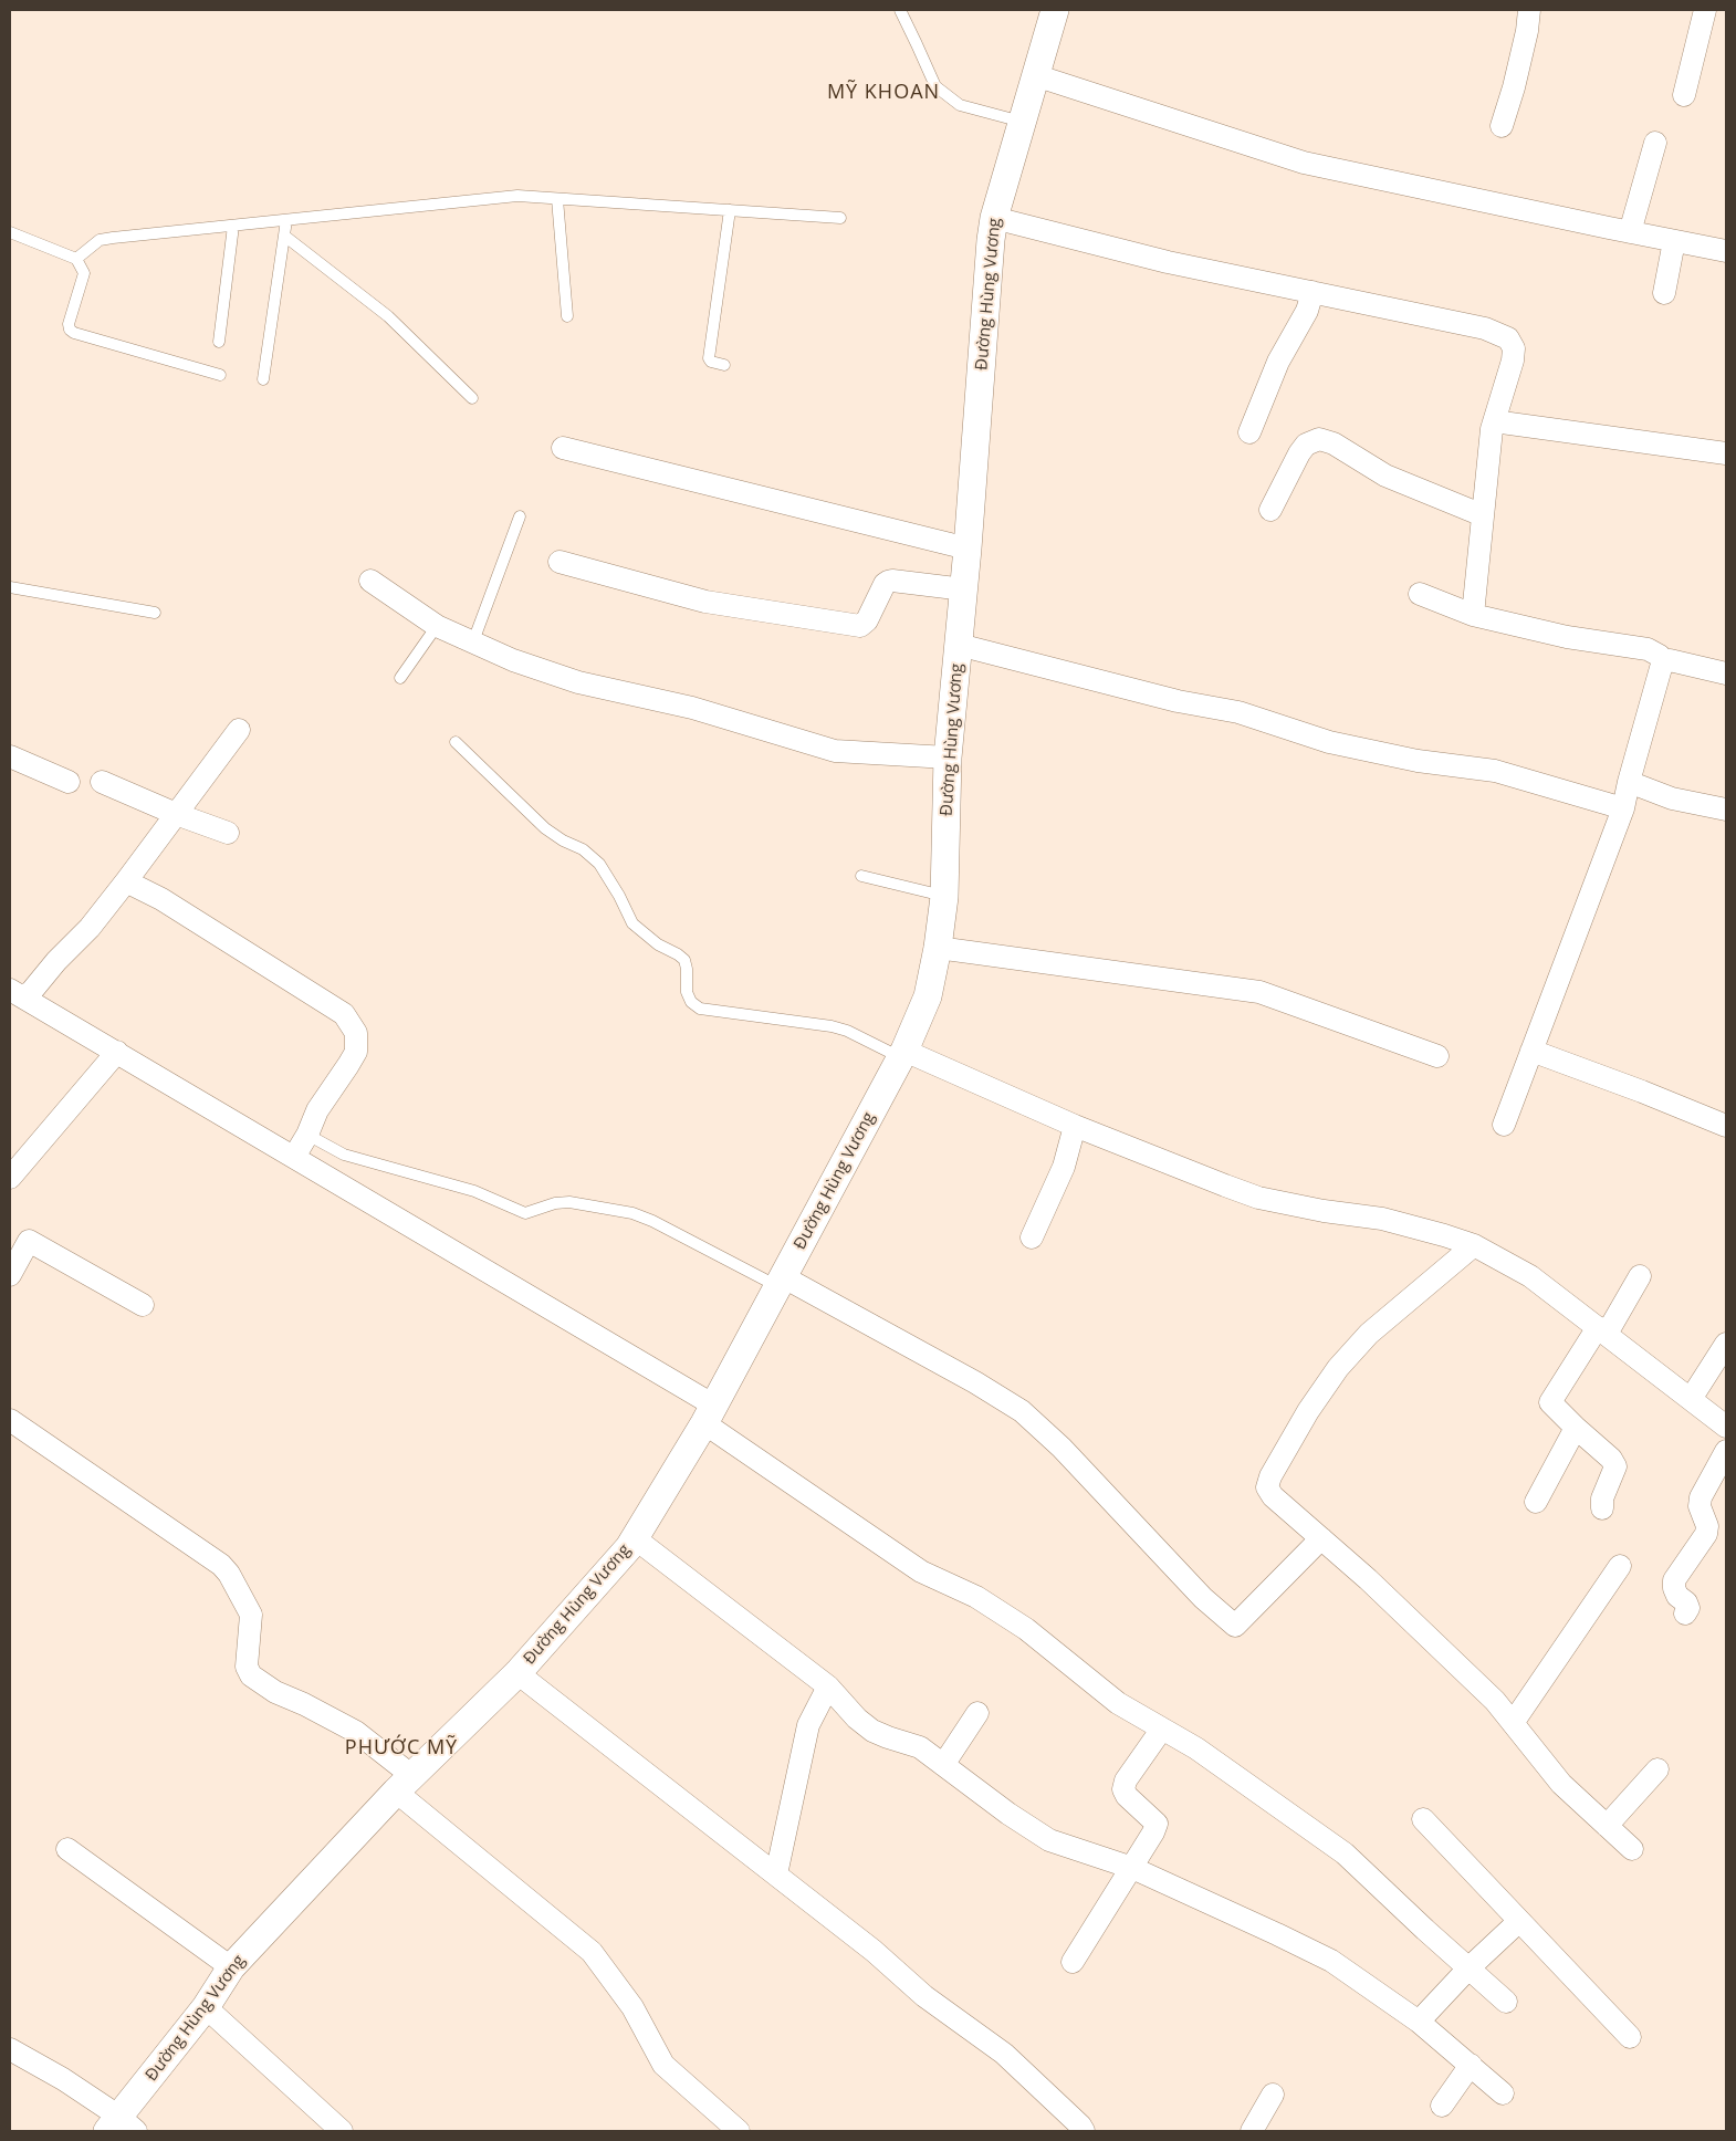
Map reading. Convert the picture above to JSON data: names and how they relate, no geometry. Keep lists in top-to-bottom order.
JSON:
{
  "streets": {
    "street": ["Đường Hùng Vương"]
  },
  "districts": ["MỸ KHOAN", "PHƯỚC MỸ"]
}
